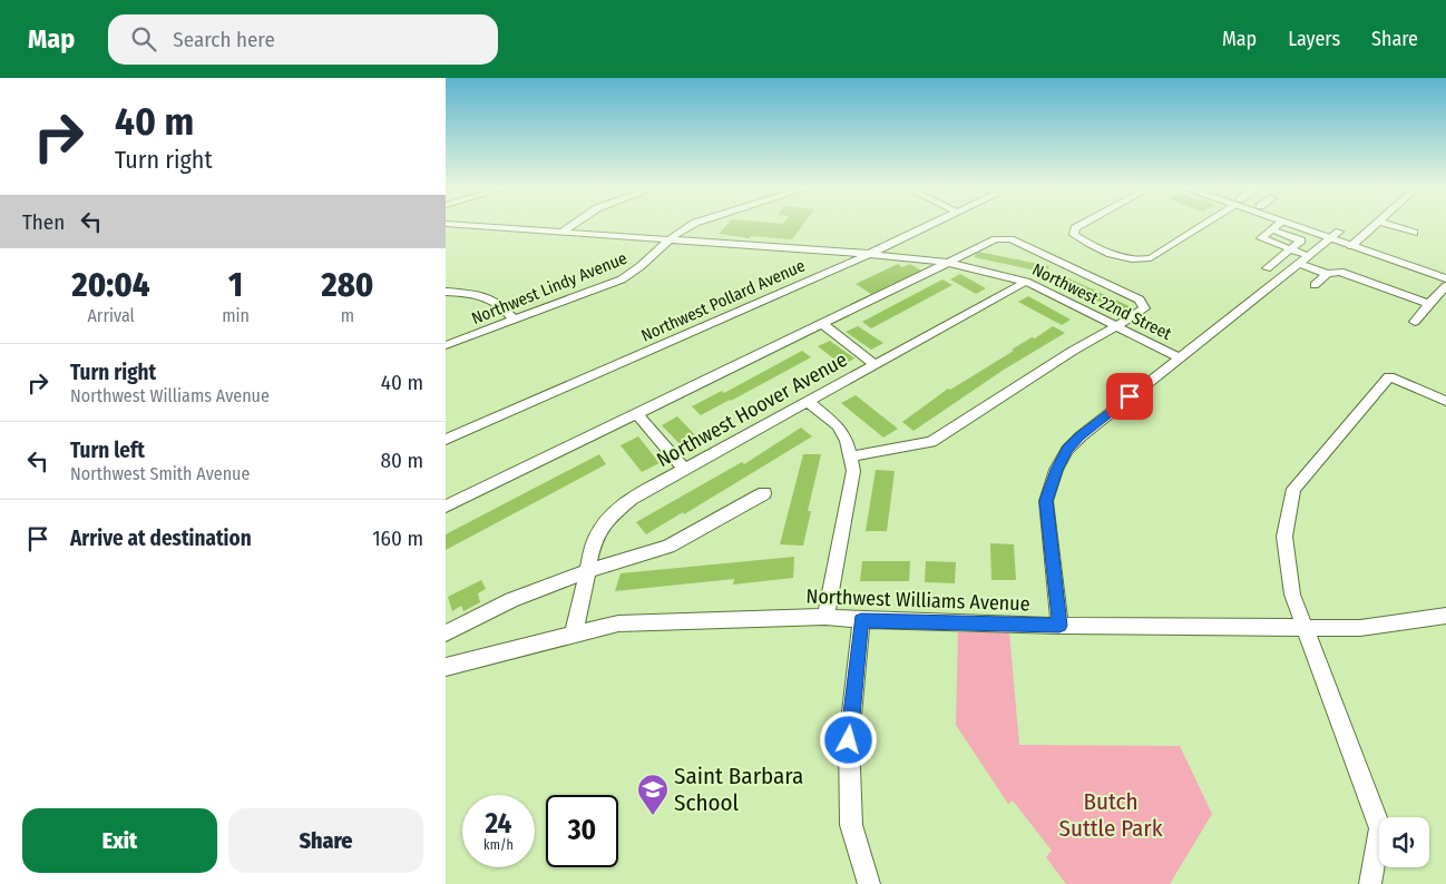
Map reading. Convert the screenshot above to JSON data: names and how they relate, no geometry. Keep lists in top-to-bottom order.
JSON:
{
  "streets": {
    "street": [
      "Northwest Lindy Avenue",
      "Northwest Pollard Avenue",
      "Northwest 22nd Street",
      "Northwest Hoover Avenue",
      "Northwest Williams Avenue"
    ]
  },
  "crossings": [
    ["Northwest Lindy Avenue", "Northwest 22nd Street"],
    ["Northwest Pollard Avenue", "Northwest 22nd Street"],
    ["Northwest 22nd Street", "Northwest Hoover Avenue"],
    ["Northwest Hoover Avenue", "Northwest Williams Avenue"]
  ],
  "parks": ["Butch Suttle Park"],
  "places": {
    "school or university": ["Saint Barbara School"]
  },
  "page": {
    "header": "Map",
    "search": "Search here",
    "nav": ["Map", "Layers", "Share"],
    "turn": ["40 m", "Turn right"],
    "then": "Then",
    "eta": [
      "20:04",
      "Arrival",
      "1",
      "min",
      "280",
      "m"
    ],
    "list": [
      {
        "name": "Turn right",
        "note": "Northwest Williams Avenue",
        "value": "40 m"
      },
      {
        "name": "Turn left",
        "note": "Northwest Smith Avenue",
        "value": "80 m"
      },
      {
        "name": "Arrive at destination",
        "value": "160 m"
      }
    ],
    "speed": "24 km/h",
    "limit": "30",
    "buttons": ["Exit", "Share"]
  }
}
